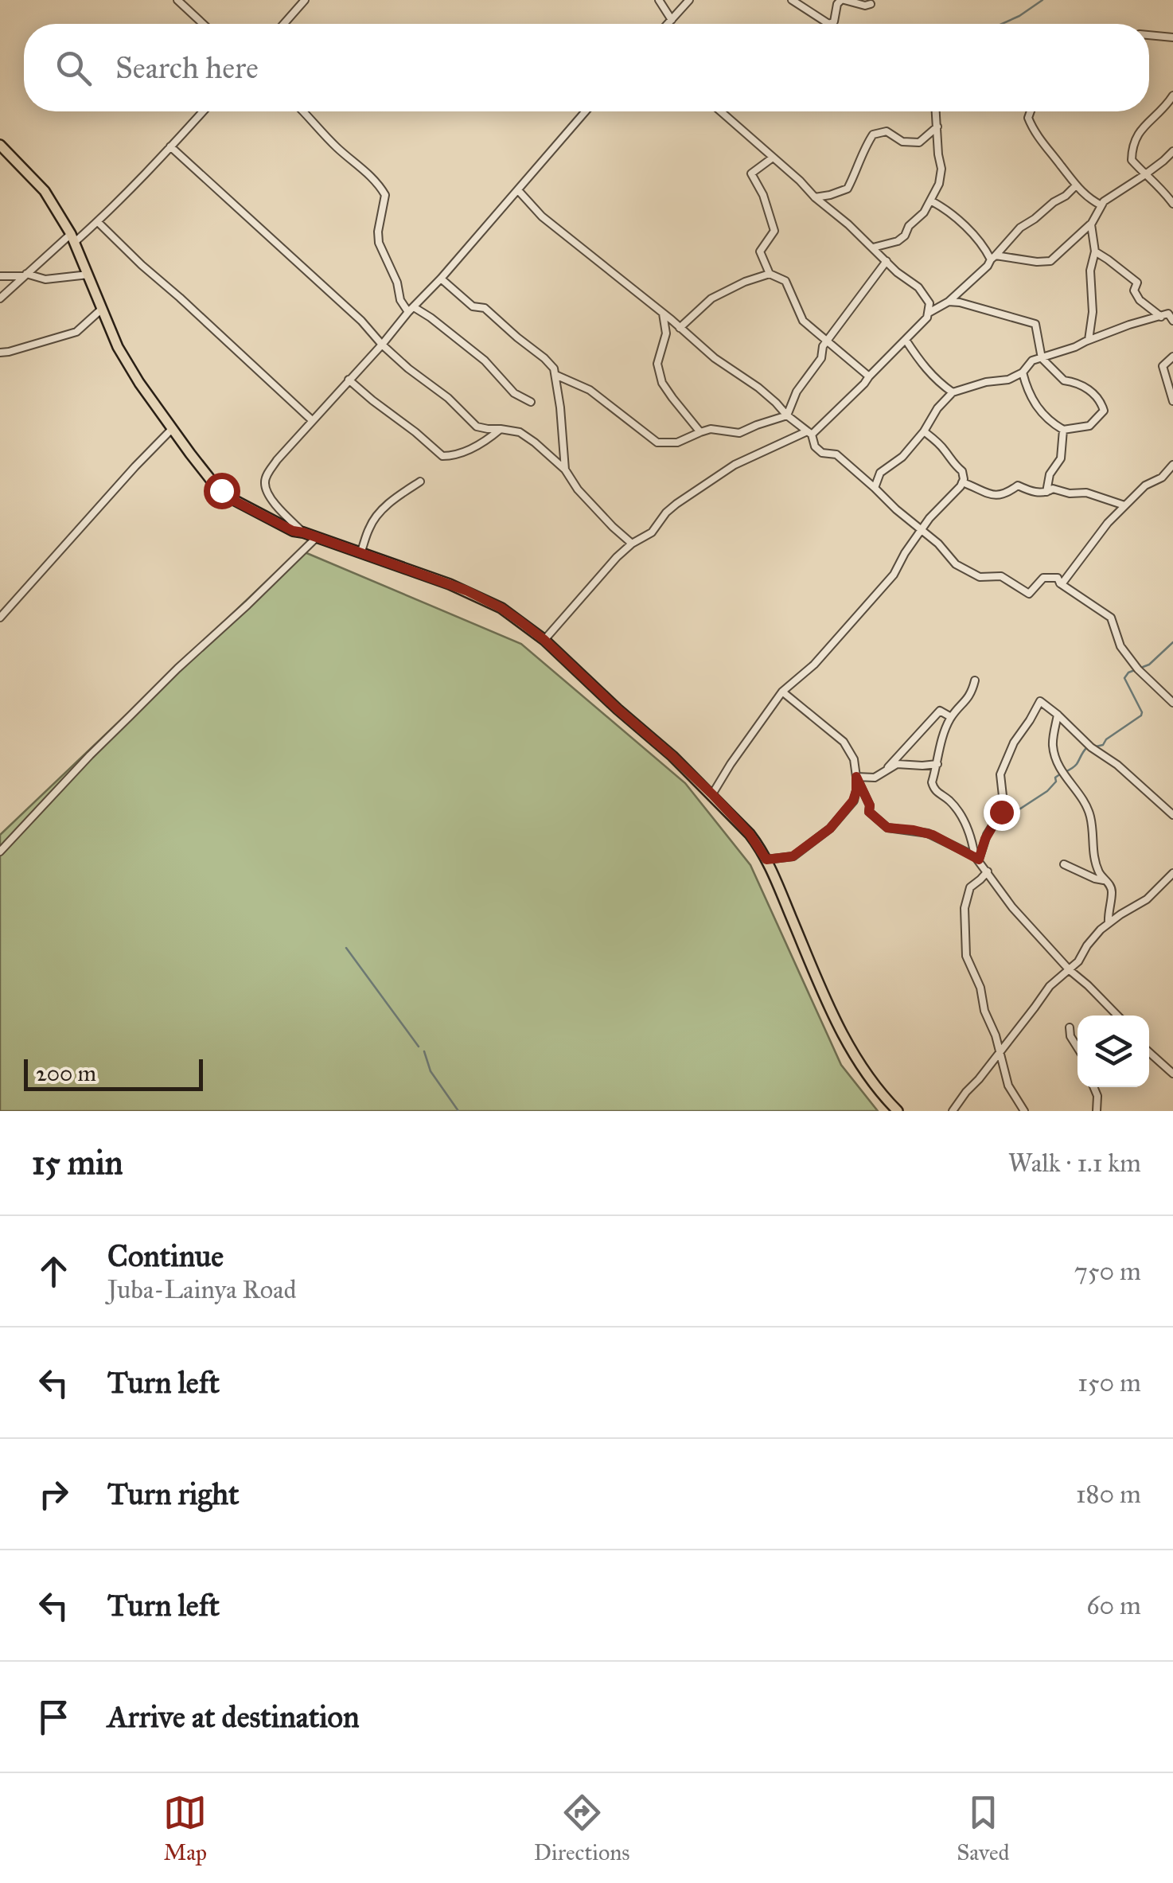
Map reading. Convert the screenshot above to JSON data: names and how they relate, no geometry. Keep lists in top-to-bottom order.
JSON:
{
  "scale_bar": "200 m",
  "page": {
    "search": "Search here",
    "scale": "200 m",
    "heading": ["15 min", "Walk · 1.1 km"],
    "list": [
      ["Continue", "Juba-Lainya Road", "750 m"],
      ["Turn left", "150 m"],
      ["Turn right", "180 m"],
      ["Turn left", "60 m"],
      "Arrive at destination"
    ],
    "nav": ["Map", "Directions", "Saved"]
  }
}
